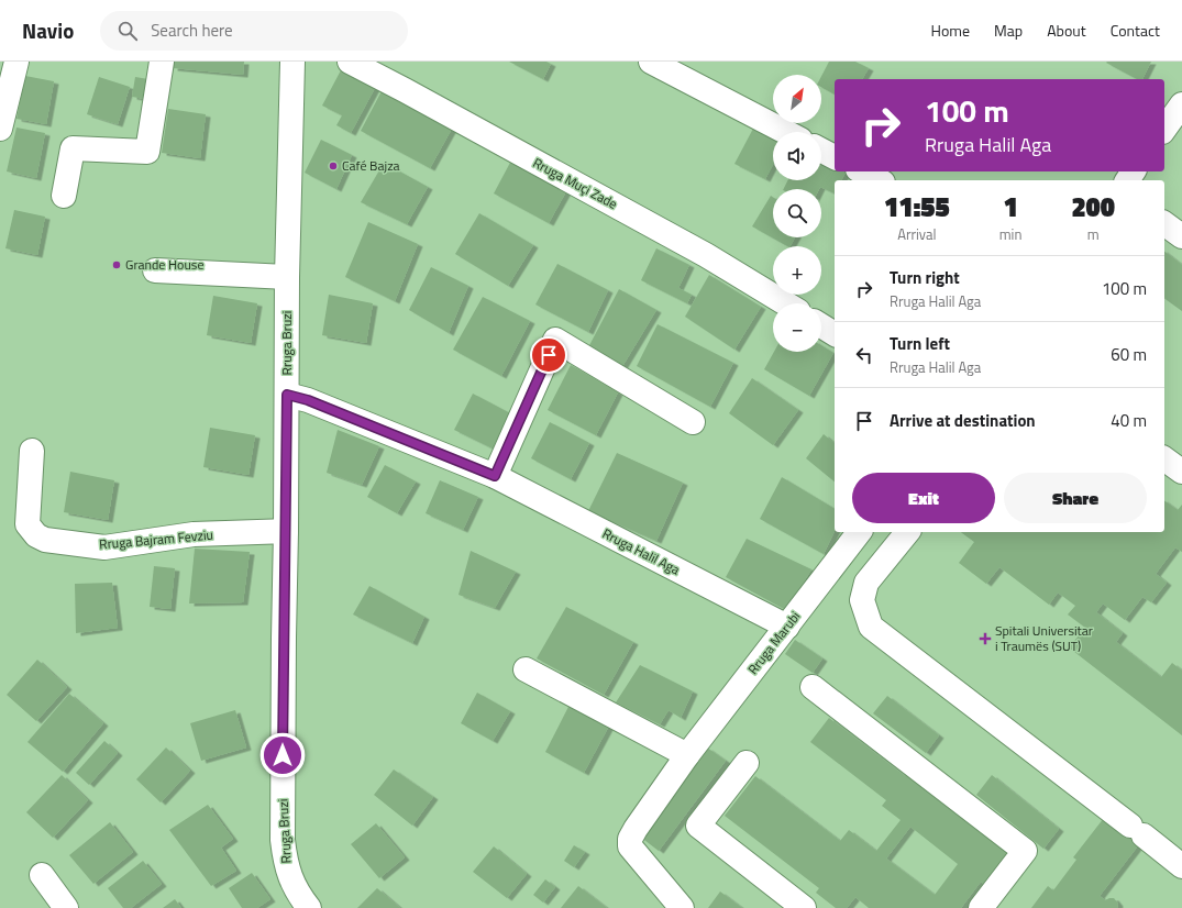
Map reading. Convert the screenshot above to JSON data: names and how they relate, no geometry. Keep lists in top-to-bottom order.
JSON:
{
  "streets": {
    "street": [
      "Rruga Muçi Zade",
      "Rruga Bruzi",
      "Rruga Bajram Fevziu",
      "Rruga Halil Aga",
      "Rruga Marubi"
    ]
  },
  "crossings": [
    ["Rruga Bruzi", "Rruga Bajram Fevziu"],
    ["Rruga Bruzi", "Rruga Halil Aga"],
    ["Rruga Halil Aga", "Rruga Marubi"]
  ],
  "places": {
    "other": ["Café Bajza", "Grande House"],
    "health": ["Spitali Universitar i Traumës (SUT)"]
  },
  "north": "top right",
  "page": {
    "header": "Navio",
    "search": "Search here",
    "nav": [
      "Home",
      "Map",
      "About",
      "Contact"
    ],
    "map_buttons": ["+", "−"],
    "turn": ["100 m", "Rruga Halil Aga"],
    "eta": [
      "11:55",
      "Arrival",
      "1",
      "min",
      "200",
      "m"
    ],
    "list": [
      {
        "name": "Turn right",
        "note": "Rruga Halil Aga",
        "value": "100 m"
      },
      {
        "name": "Turn left",
        "note": "Rruga Halil Aga",
        "value": "60 m"
      },
      {
        "name": "Arrive at destination",
        "value": "40 m"
      }
    ],
    "buttons": ["Exit", "Share"]
  }
}
